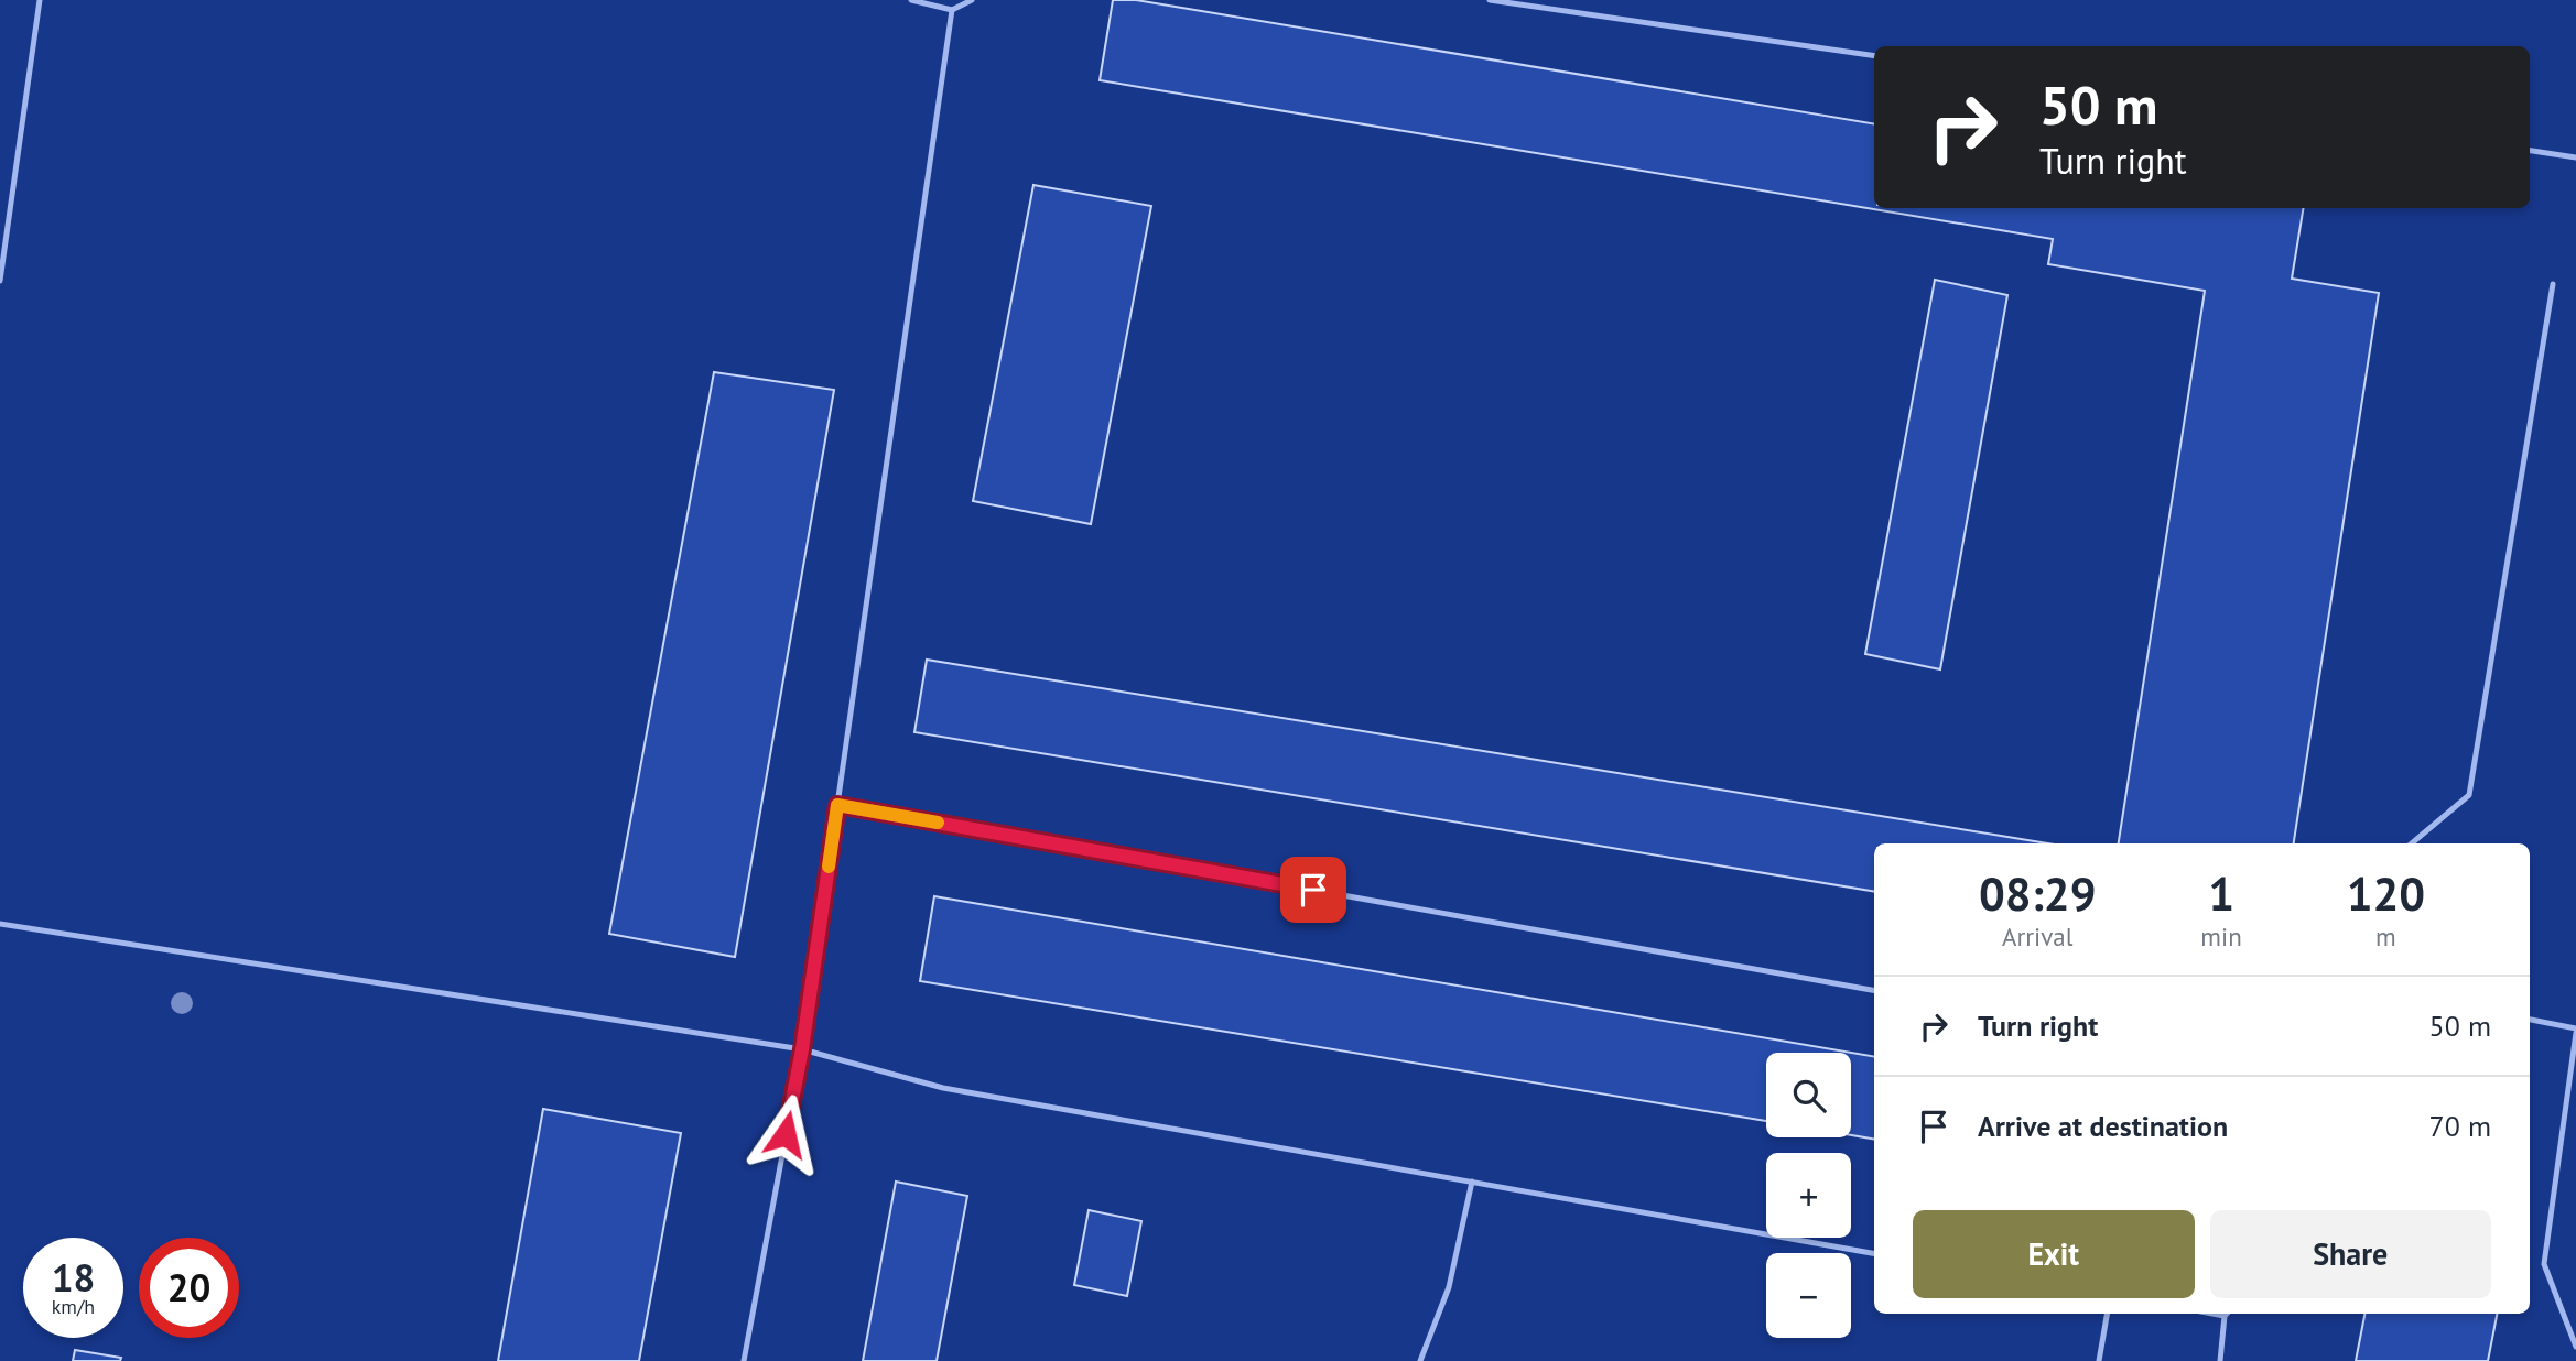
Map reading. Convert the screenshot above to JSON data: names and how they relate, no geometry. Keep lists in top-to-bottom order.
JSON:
{
  "page": {
    "turn": ["50 m", "Turn right"],
    "eta": [
      "08:29",
      "Arrival",
      "1",
      "min",
      "120",
      "m"
    ],
    "list": [
      {
        "name": "Turn right",
        "value": "50 m"
      },
      {
        "name": "Arrive at destination",
        "value": "70 m"
      }
    ],
    "map_buttons": ["+", "−"],
    "buttons": ["Exit", "Share"],
    "speed": "18 km/h",
    "limit": "20"
  }
}
